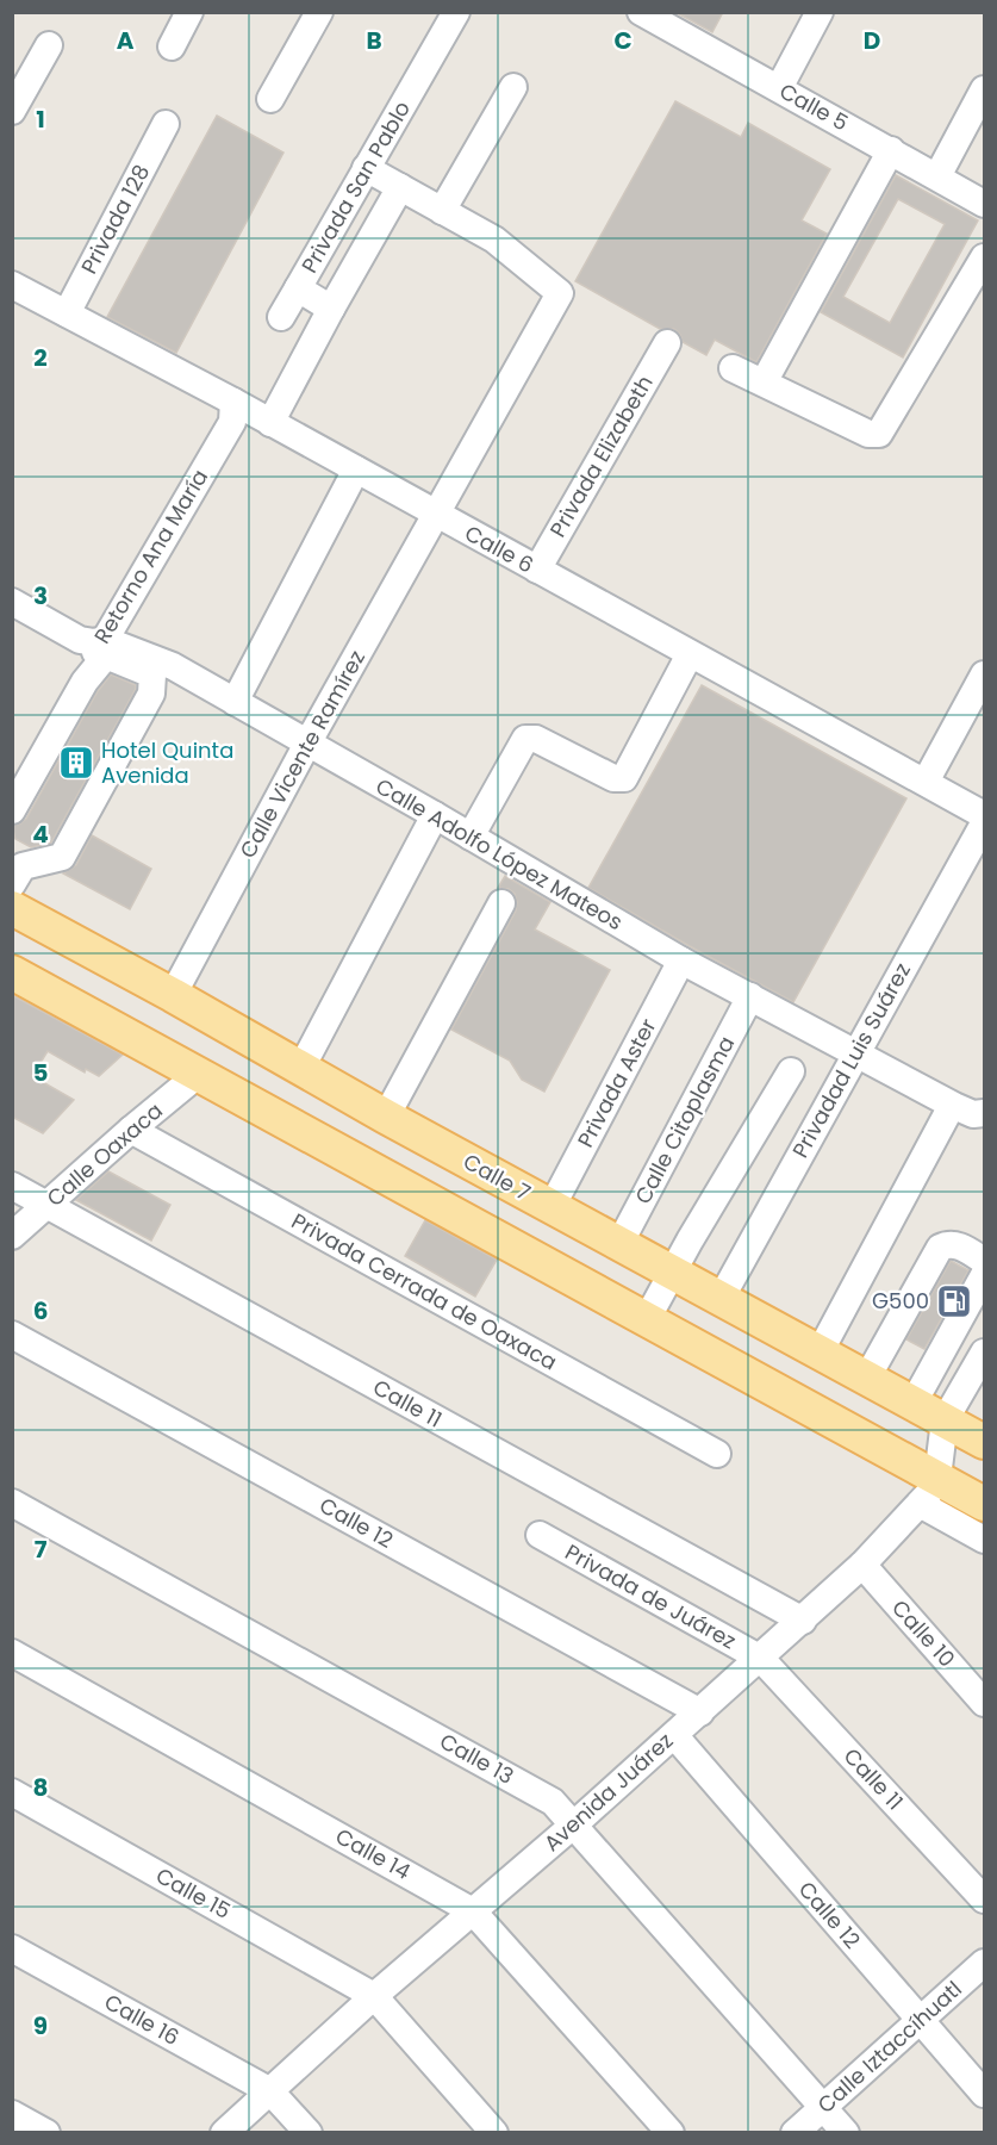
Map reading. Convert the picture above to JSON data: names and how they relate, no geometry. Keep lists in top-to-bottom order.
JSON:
{
  "streets": {
    "main road": ["Calle 7"],
    "street": [
      "Calle 5",
      "Privada San Pablo",
      "Privada 128",
      "Privada Elizabeth",
      "Calle 6",
      "Retorno Ana María",
      "Calle Vicente Ramírez",
      "Calle Adolfo López Mateos",
      "Privadad Luis Suárez",
      "Privada Aster",
      "Calle Citoplasma",
      "Calle Oaxaca",
      "Privada Cerrada de Oaxaca",
      "Calle 11",
      "Calle 12",
      "Privada de Juárez",
      "Calle 10",
      "Calle 13",
      "Avenida Juárez",
      "Calle 14",
      "Calle 15",
      "Calle 16",
      "Calle Iztaccíhuatl"
    ]
  },
  "crossings": [
    ["Privada 128", "Calle 6"],
    ["Privada Elizabeth", "Calle 6"],
    ["Calle 6", "Retorno Ana María"],
    ["Calle 6", "Calle Vicente Ramírez"],
    ["Retorno Ana María", "Calle Adolfo López Mateos"],
    ["Calle Vicente Ramírez", "Calle Adolfo López Mateos"],
    ["Calle Vicente Ramírez", "Calle 7"],
    ["Calle Adolfo López Mateos", "Privadad Luis Suárez"],
    ["Calle Adolfo López Mateos", "Privada Aster"],
    ["Calle Adolfo López Mateos", "Calle Citoplasma"],
    ["Privadad Luis Suárez", "Calle 7"],
    ["Privada Aster", "Calle 7"],
    ["Calle Citoplasma", "Calle 7"],
    ["Calle Oaxaca", "Privada Cerrada de Oaxaca"],
    ["Calle Oaxaca", "Calle 11"],
    ["Calle 11", "Privada de Juárez"],
    ["Calle 11", "Avenida Juárez"],
    ["Calle 12", "Avenida Juárez"],
    ["Calle 12", "Calle Iztaccíhuatl"],
    ["Privada de Juárez", "Avenida Juárez"],
    ["Calle 10", "Avenida Juárez"],
    ["Calle 13", "Avenida Juárez"],
    ["Calle 13", "Calle Iztaccíhuatl"],
    ["Avenida Juárez", "Calle 14"],
    ["Avenida Juárez", "Calle 15"],
    ["Avenida Juárez", "Calle 16"]
  ],
  "places": {
    "building": ["Hotel Quinta Avenida"],
    "fuel station": ["G500"]
  },
  "grid": {
    "columns": [
      "A",
      "B",
      "C",
      "D"
    ],
    "rows": [
      "1",
      "2",
      "3",
      "4",
      "5",
      "6",
      "7",
      "8",
      "9"
    ]
  }
}
